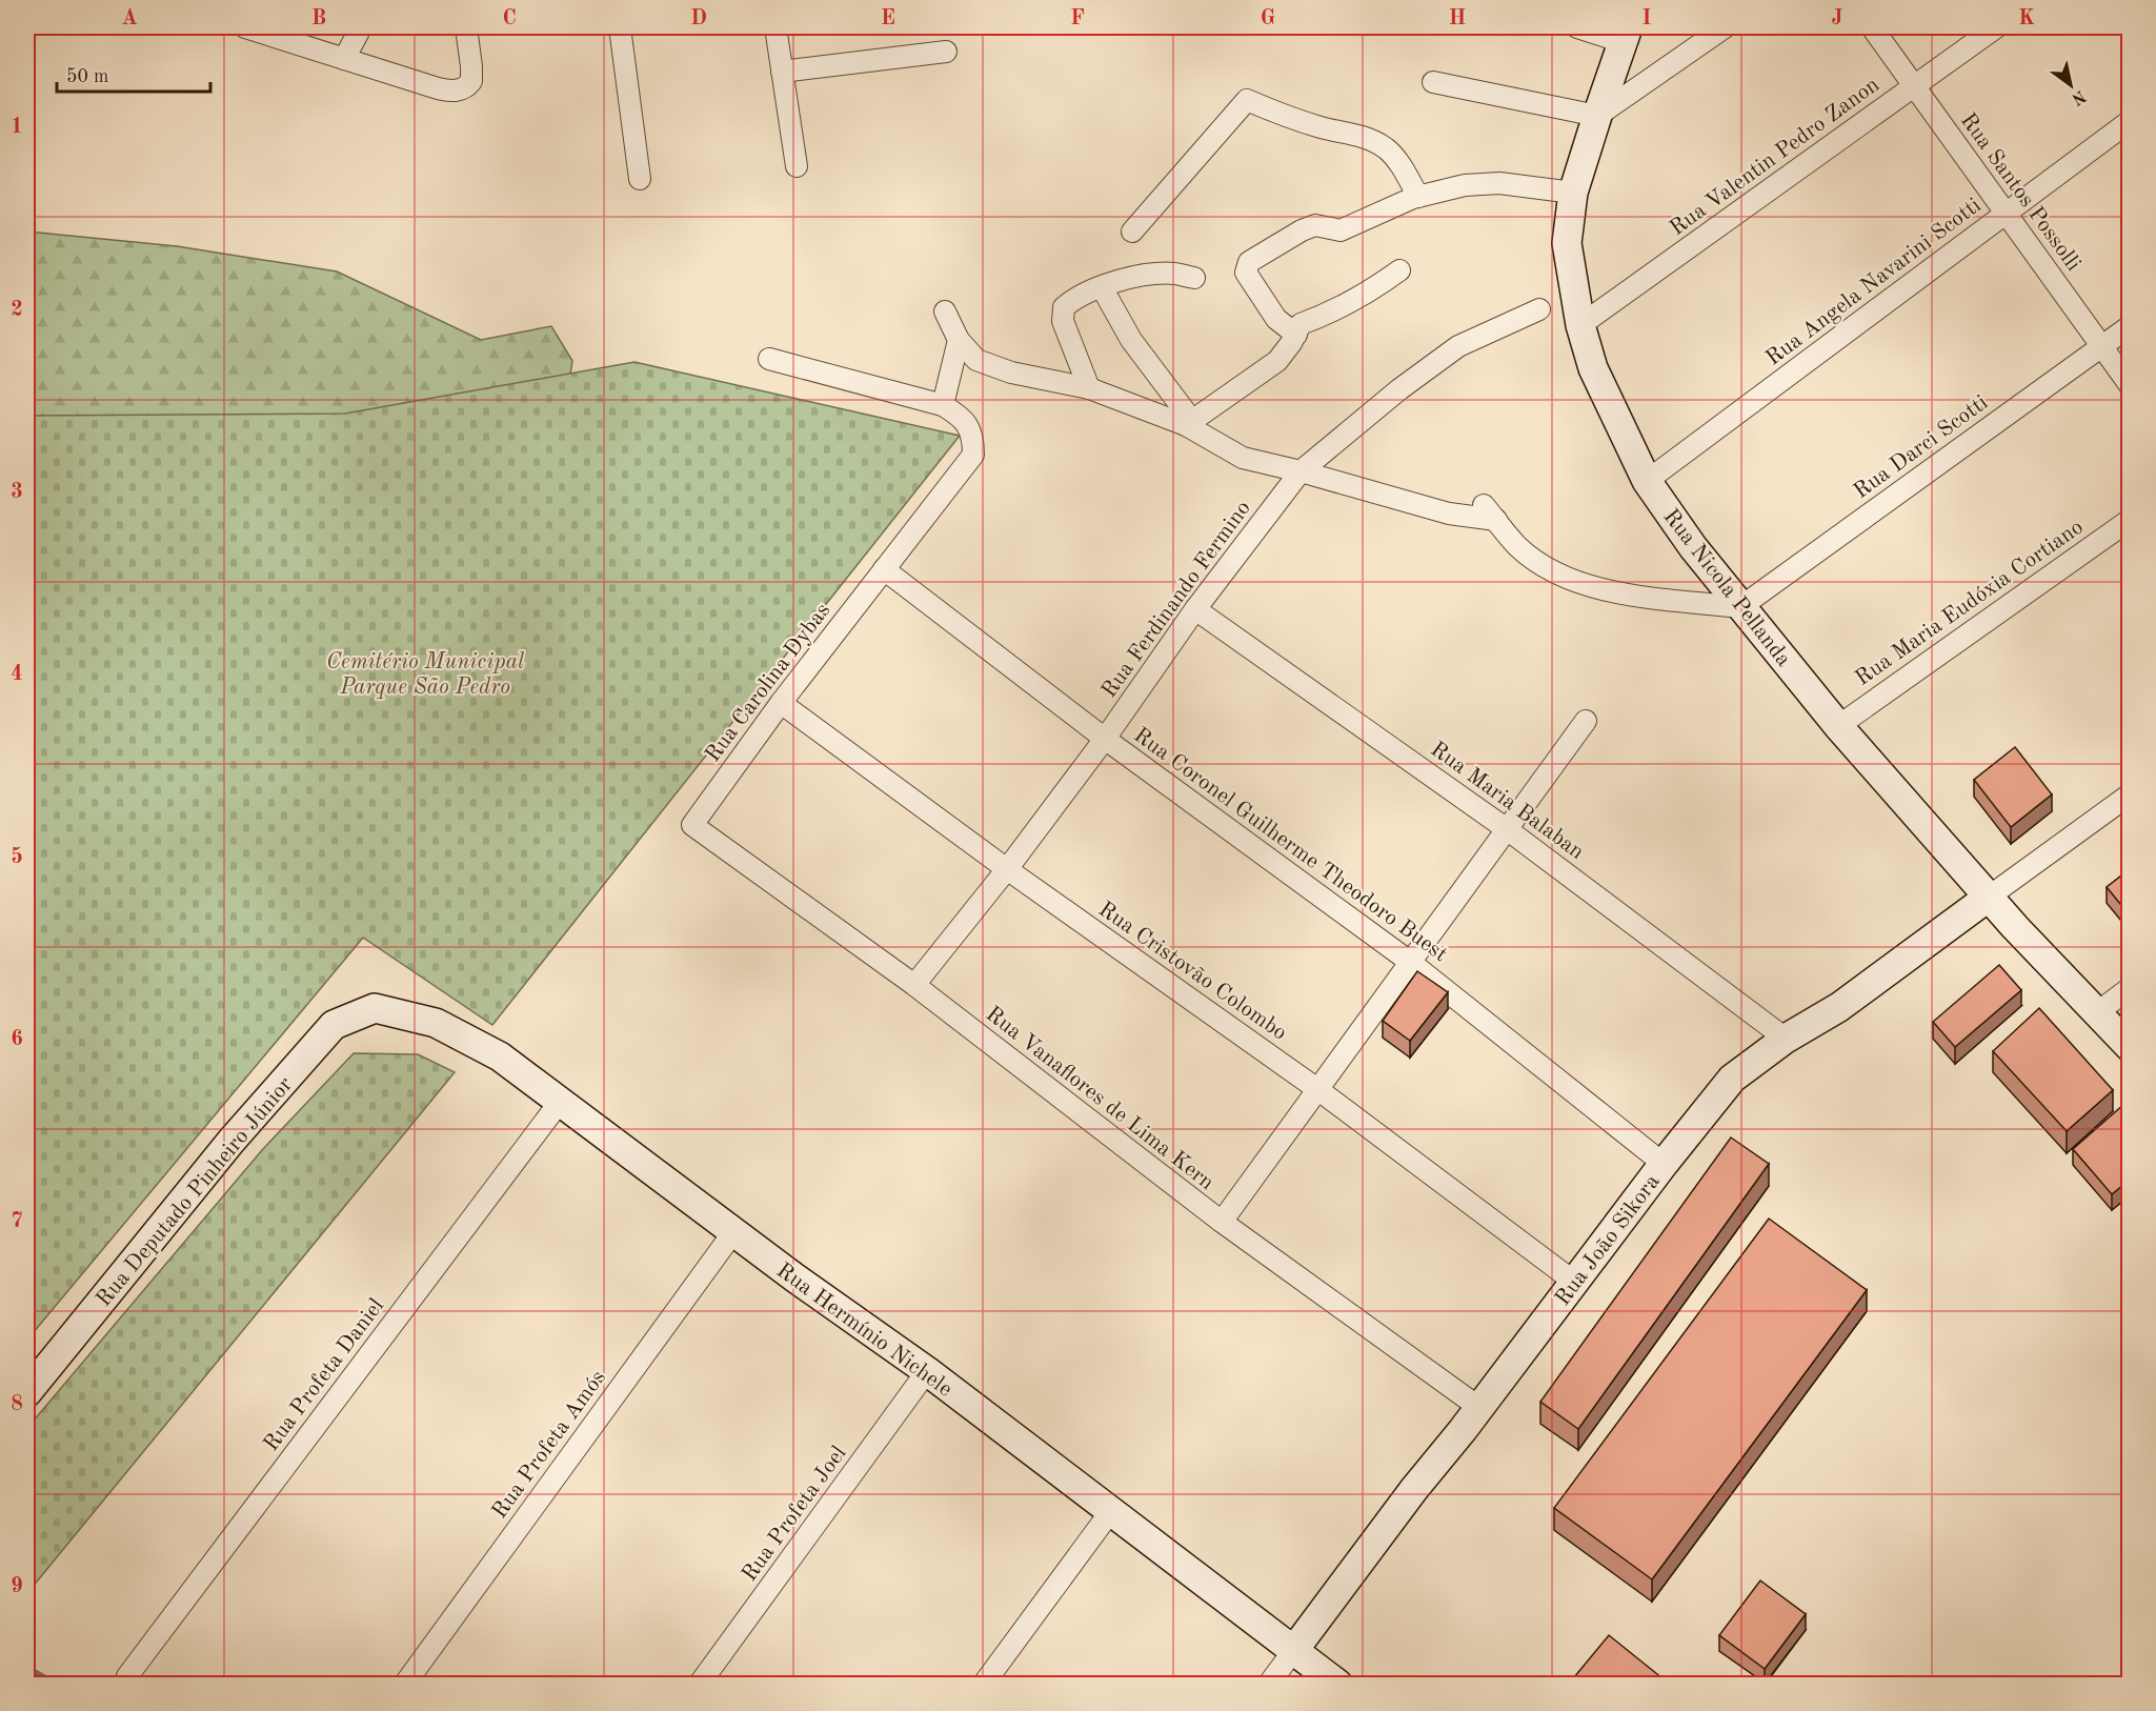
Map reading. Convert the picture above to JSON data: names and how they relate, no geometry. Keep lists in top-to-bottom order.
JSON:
{
  "streets": {
    "street": [
      "Rua Valentin Pedro Zanon",
      "Rua Santos Possolli",
      "Rua Angela Navarini Scotti",
      "Rua Darci Scotti",
      "Rua Nicola Pellanda",
      "Rua Ferdinando Fermino",
      "Rua Maria Eudóxia Cortiano",
      "Rua Carolina Dybas",
      "Rua Maria Balaban",
      "Rua Coronel Guilherme Theodoro Buest",
      "Rua Cristovão Colombo",
      "Rua Vanaflores de Lima Kern",
      "Rua Deputado Pinheiro Júnior",
      "Rua João Sikora",
      "Rua Hermínio Nichele",
      "Rua Profeta Daniel",
      "Rua Profeta Amós",
      "Rua Profeta Joel"
    ]
  },
  "crossings": [
    ["Rua Valentin Pedro Zanon", "Rua Santos Possolli"],
    ["Rua Valentin Pedro Zanon", "Rua Nicola Pellanda"],
    ["Rua Santos Possolli", "Rua Angela Navarini Scotti"],
    ["Rua Santos Possolli", "Rua Darci Scotti"],
    ["Rua Angela Navarini Scotti", "Rua Nicola Pellanda"],
    ["Rua Darci Scotti", "Rua Nicola Pellanda"],
    ["Rua Nicola Pellanda", "Rua Maria Eudóxia Cortiano"],
    ["Rua Nicola Pellanda", "Rua João Sikora"],
    ["Rua Ferdinando Fermino", "Rua Maria Balaban"],
    ["Rua Ferdinando Fermino", "Rua Coronel Guilherme Theodoro Buest"],
    ["Rua Ferdinando Fermino", "Rua Cristovão Colombo"],
    ["Rua Ferdinando Fermino", "Rua Vanaflores de Lima Kern"],
    ["Rua Carolina Dybas", "Rua Coronel Guilherme Theodoro Buest"],
    ["Rua Carolina Dybas", "Rua Cristovão Colombo"],
    ["Rua Carolina Dybas", "Rua Vanaflores de Lima Kern"],
    ["Rua Maria Balaban", "Rua João Sikora"],
    ["Rua Coronel Guilherme Theodoro Buest", "Rua João Sikora"],
    ["Rua Cristovão Colombo", "Rua João Sikora"],
    ["Rua Vanaflores de Lima Kern", "Rua João Sikora"],
    ["Rua Deputado Pinheiro Júnior", "Rua Hermínio Nichele"],
    ["Rua João Sikora", "Rua Hermínio Nichele"],
    ["Rua Hermínio Nichele", "Rua Profeta Daniel"],
    ["Rua Hermínio Nichele", "Rua Profeta Amós"],
    ["Rua Hermínio Nichele", "Rua Profeta Joel"]
  ],
  "parks": ["Cemitério Municipal Parque São Pedro"],
  "scale_bar": "50 m",
  "north": "bottom right",
  "grid": {
    "columns": [
      "A",
      "B",
      "C",
      "D",
      "E",
      "F",
      "G",
      "H",
      "I",
      "J",
      "K"
    ],
    "rows": [
      "1",
      "2",
      "3",
      "4",
      "5",
      "6",
      "7",
      "8",
      "9"
    ]
  }
}
